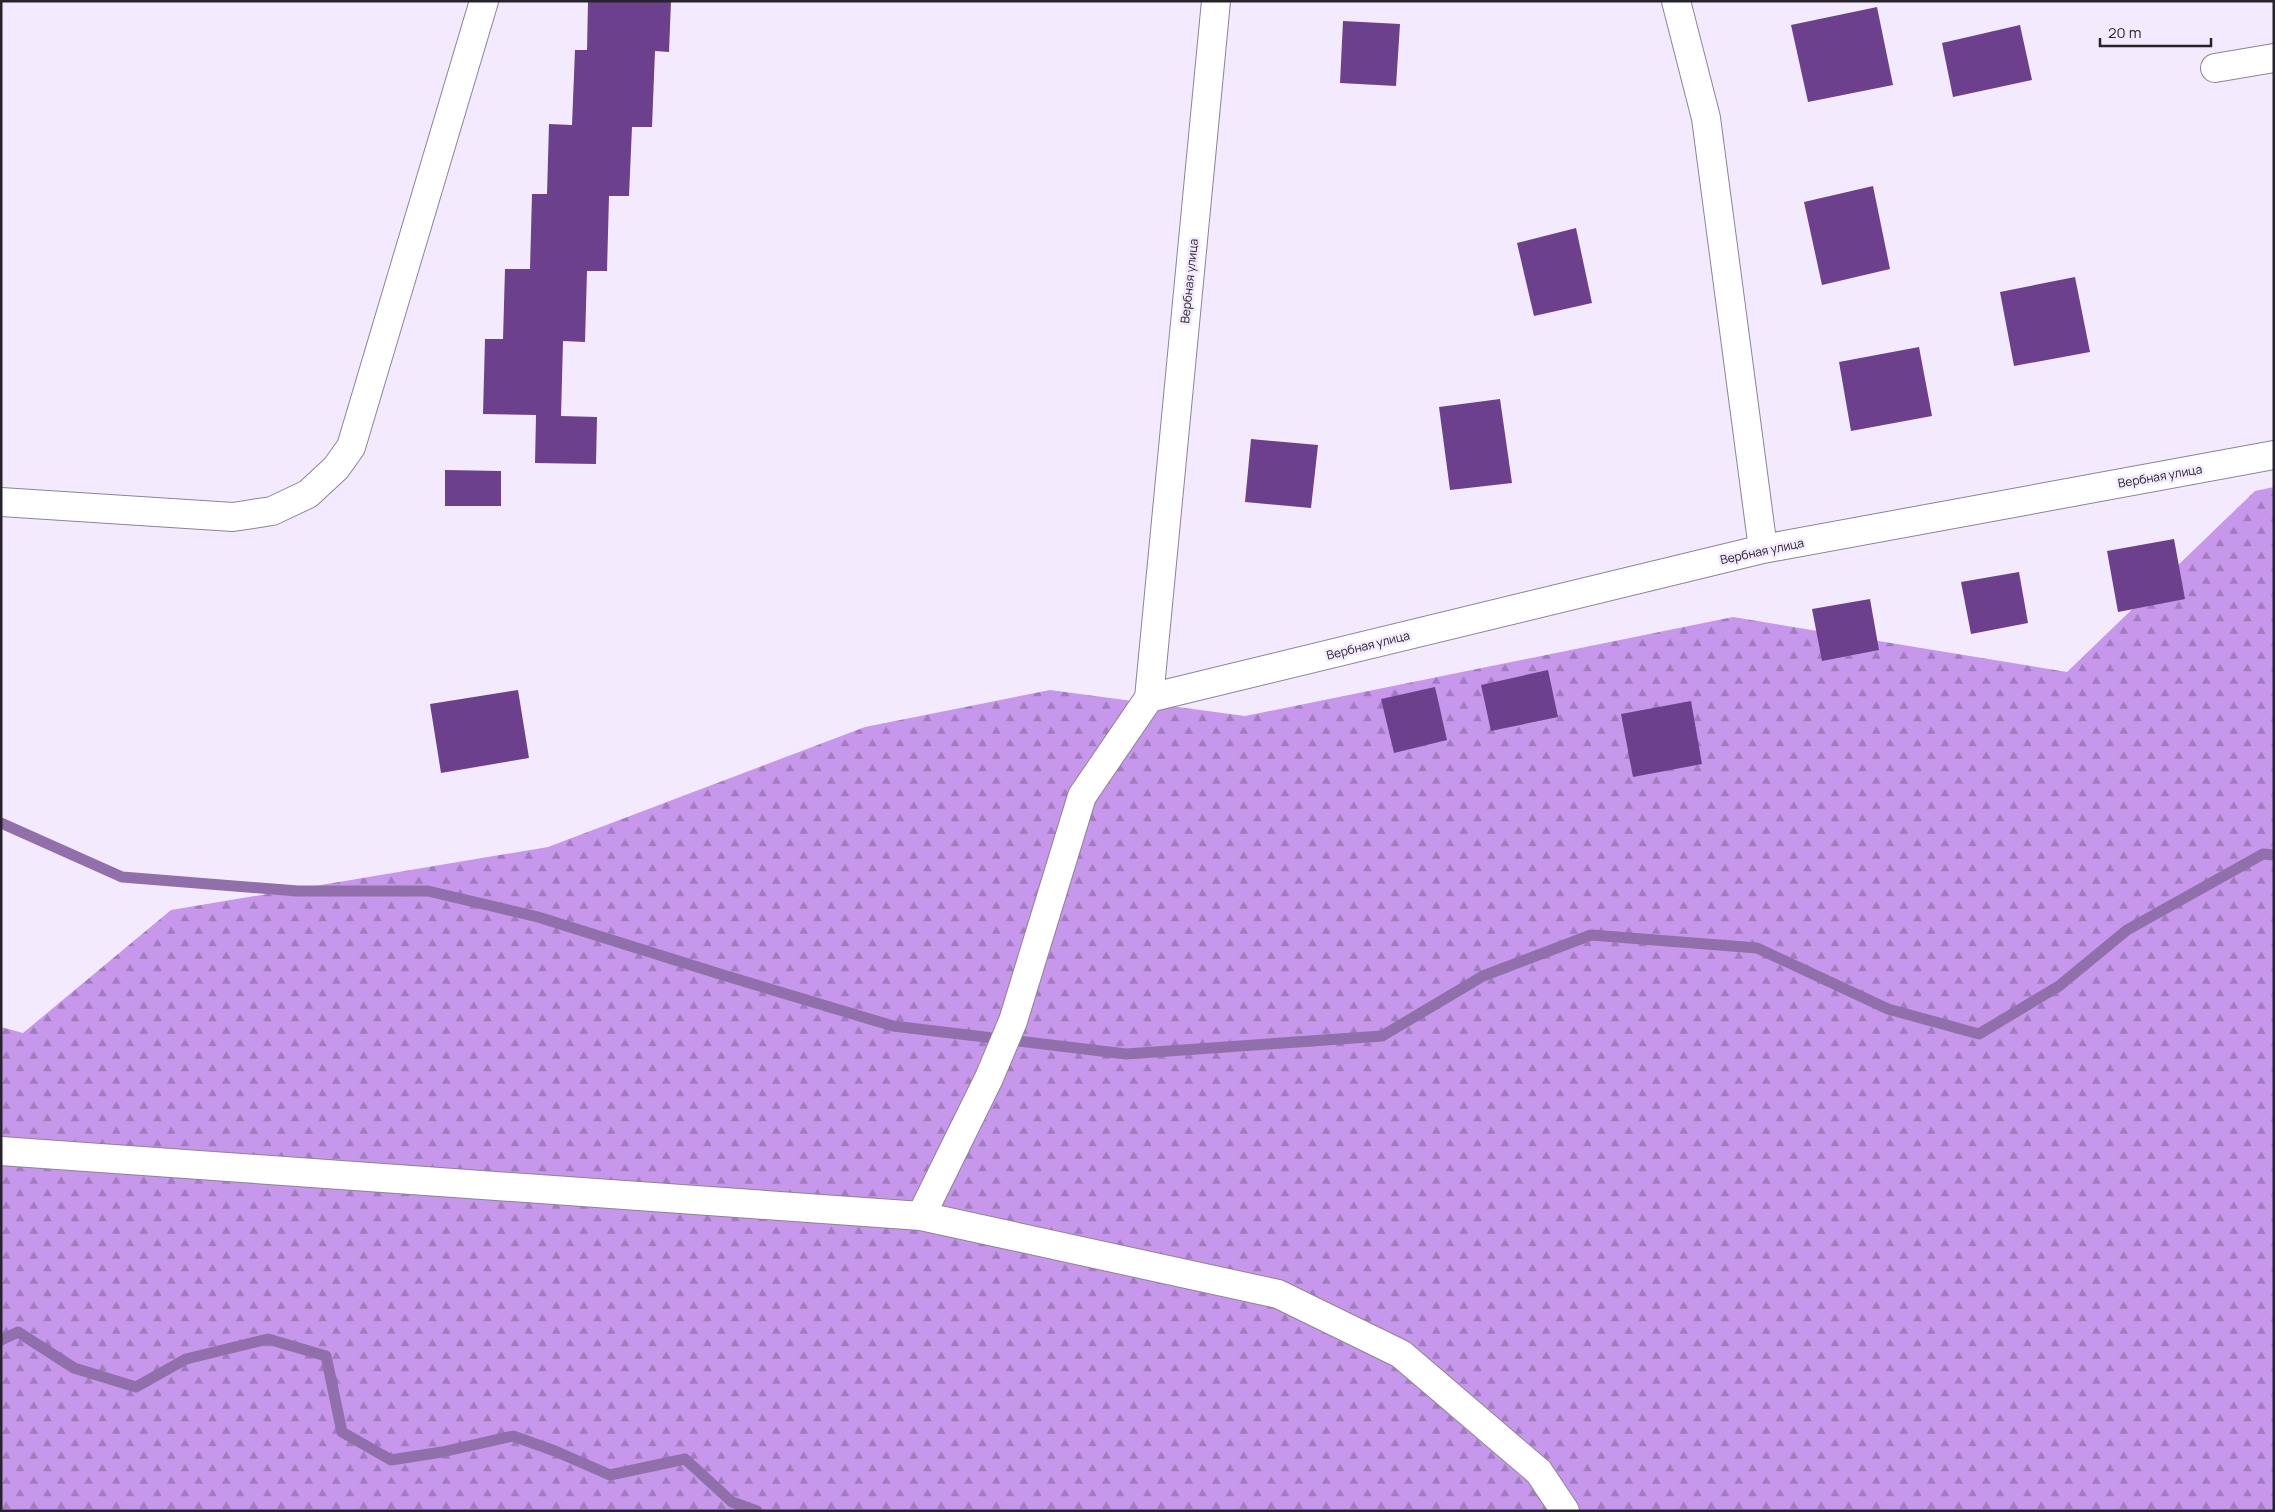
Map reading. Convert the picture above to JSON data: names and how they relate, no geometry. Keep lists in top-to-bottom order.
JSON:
{
  "streets": {
    "street": ["Вербная улица"]
  },
  "scale_bar": "20 m"
}
